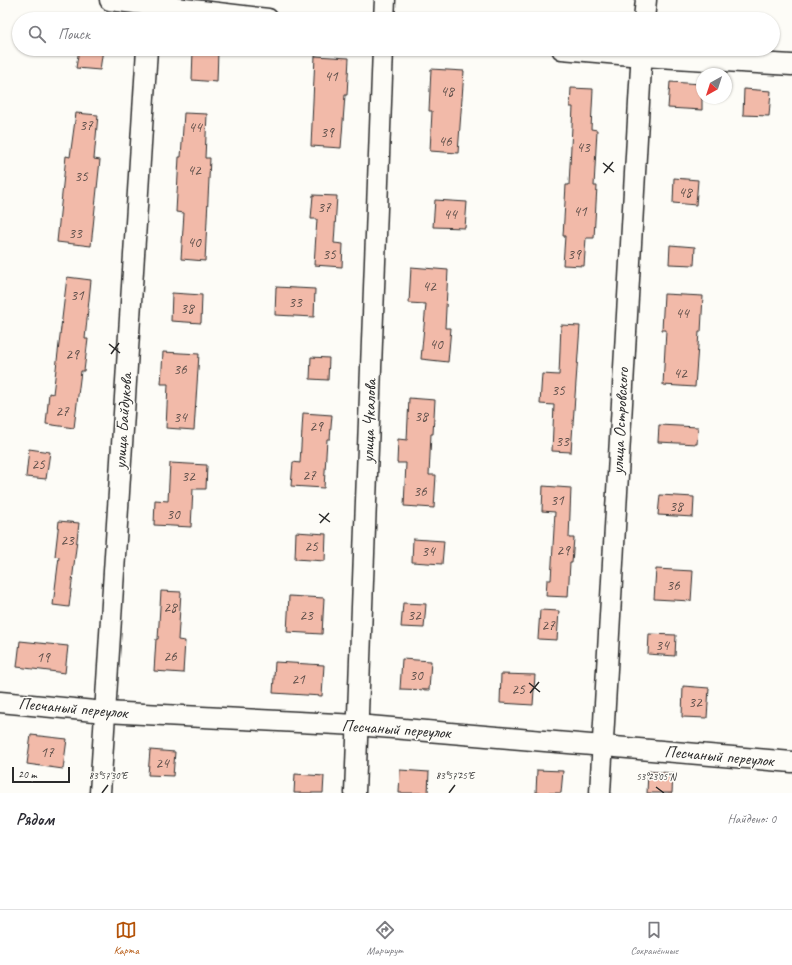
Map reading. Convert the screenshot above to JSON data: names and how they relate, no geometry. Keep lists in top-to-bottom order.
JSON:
{
  "streets": {
    "street": [
      "улица Байдукова",
      "улица Чкалова",
      "улица Островского",
      "Песчаный переулок"
    ]
  },
  "crossings": [
    ["улица Байдукова", "Песчаный переулок"],
    ["улица Чкалова", "Песчаный переулок"],
    ["улица Островского", "Песчаный переулок"]
  ],
  "house_numbers": [
    "41",
    "48",
    "37",
    "44",
    "39",
    "46",
    "43",
    "42",
    "35",
    "48",
    "37",
    "41",
    "44",
    "33",
    "40",
    "35",
    "39",
    "42",
    "31",
    "33",
    "38",
    "44",
    "40",
    "29",
    "36",
    "42",
    "35",
    "27",
    "38",
    "34",
    "29",
    "33",
    "25",
    "27",
    "32",
    "36",
    "31",
    "38",
    "30",
    "23",
    "25",
    "29",
    "34",
    "36",
    "28",
    "23",
    "32",
    "27",
    "34",
    "26",
    "19",
    "30",
    "21",
    "25",
    "32",
    "17",
    "24"
  ],
  "scale_bar": "20 m",
  "north": "bottom left",
  "page": {
    "search": "Поиск",
    "scale": "20 m",
    "heading": ["Рядом", "Найдено: 0"],
    "nav": ["Карта", "Маршрут", "Сохранённые"]
  },
  "coordinates": ["83°57'30\"E", "83°57'25\"E", "53°23'05\"N"]
}
